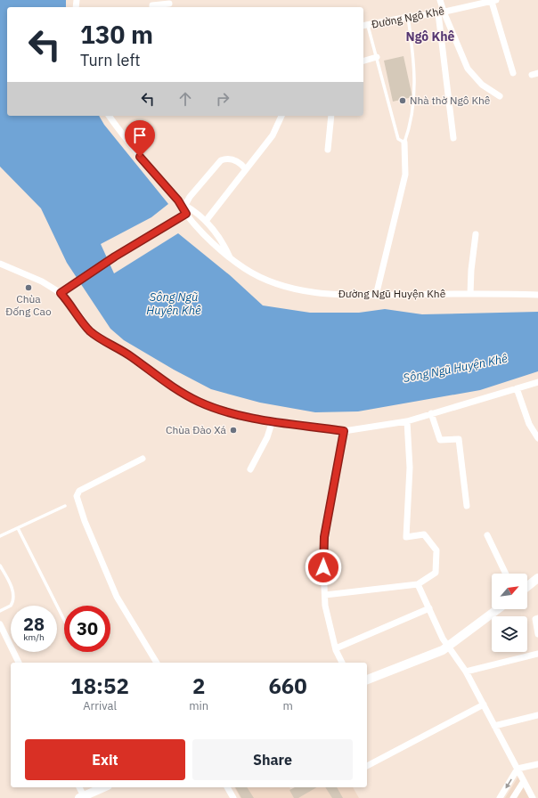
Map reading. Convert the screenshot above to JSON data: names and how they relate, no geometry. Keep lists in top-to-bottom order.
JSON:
{
  "streets": {
    "street": ["Đường Ngô Khê", "Đường Ngũ Huyện Khê"]
  },
  "districts": ["Ngô Khê"],
  "water": ["Sông Ngũ Huyện Khê"],
  "places": ["Nhà thờ Ngô Khê", "Chùa Đống Cao", "Chùa Đào Xá"],
  "north": "top right",
  "page": {
    "turn": ["130 m", "Turn left"],
    "speed": "28 km/h",
    "limit": "30",
    "eta": [
      "18:52",
      "Arrival",
      "2",
      "min",
      "660",
      "m"
    ],
    "buttons": ["Exit", "Share"]
  }
}
